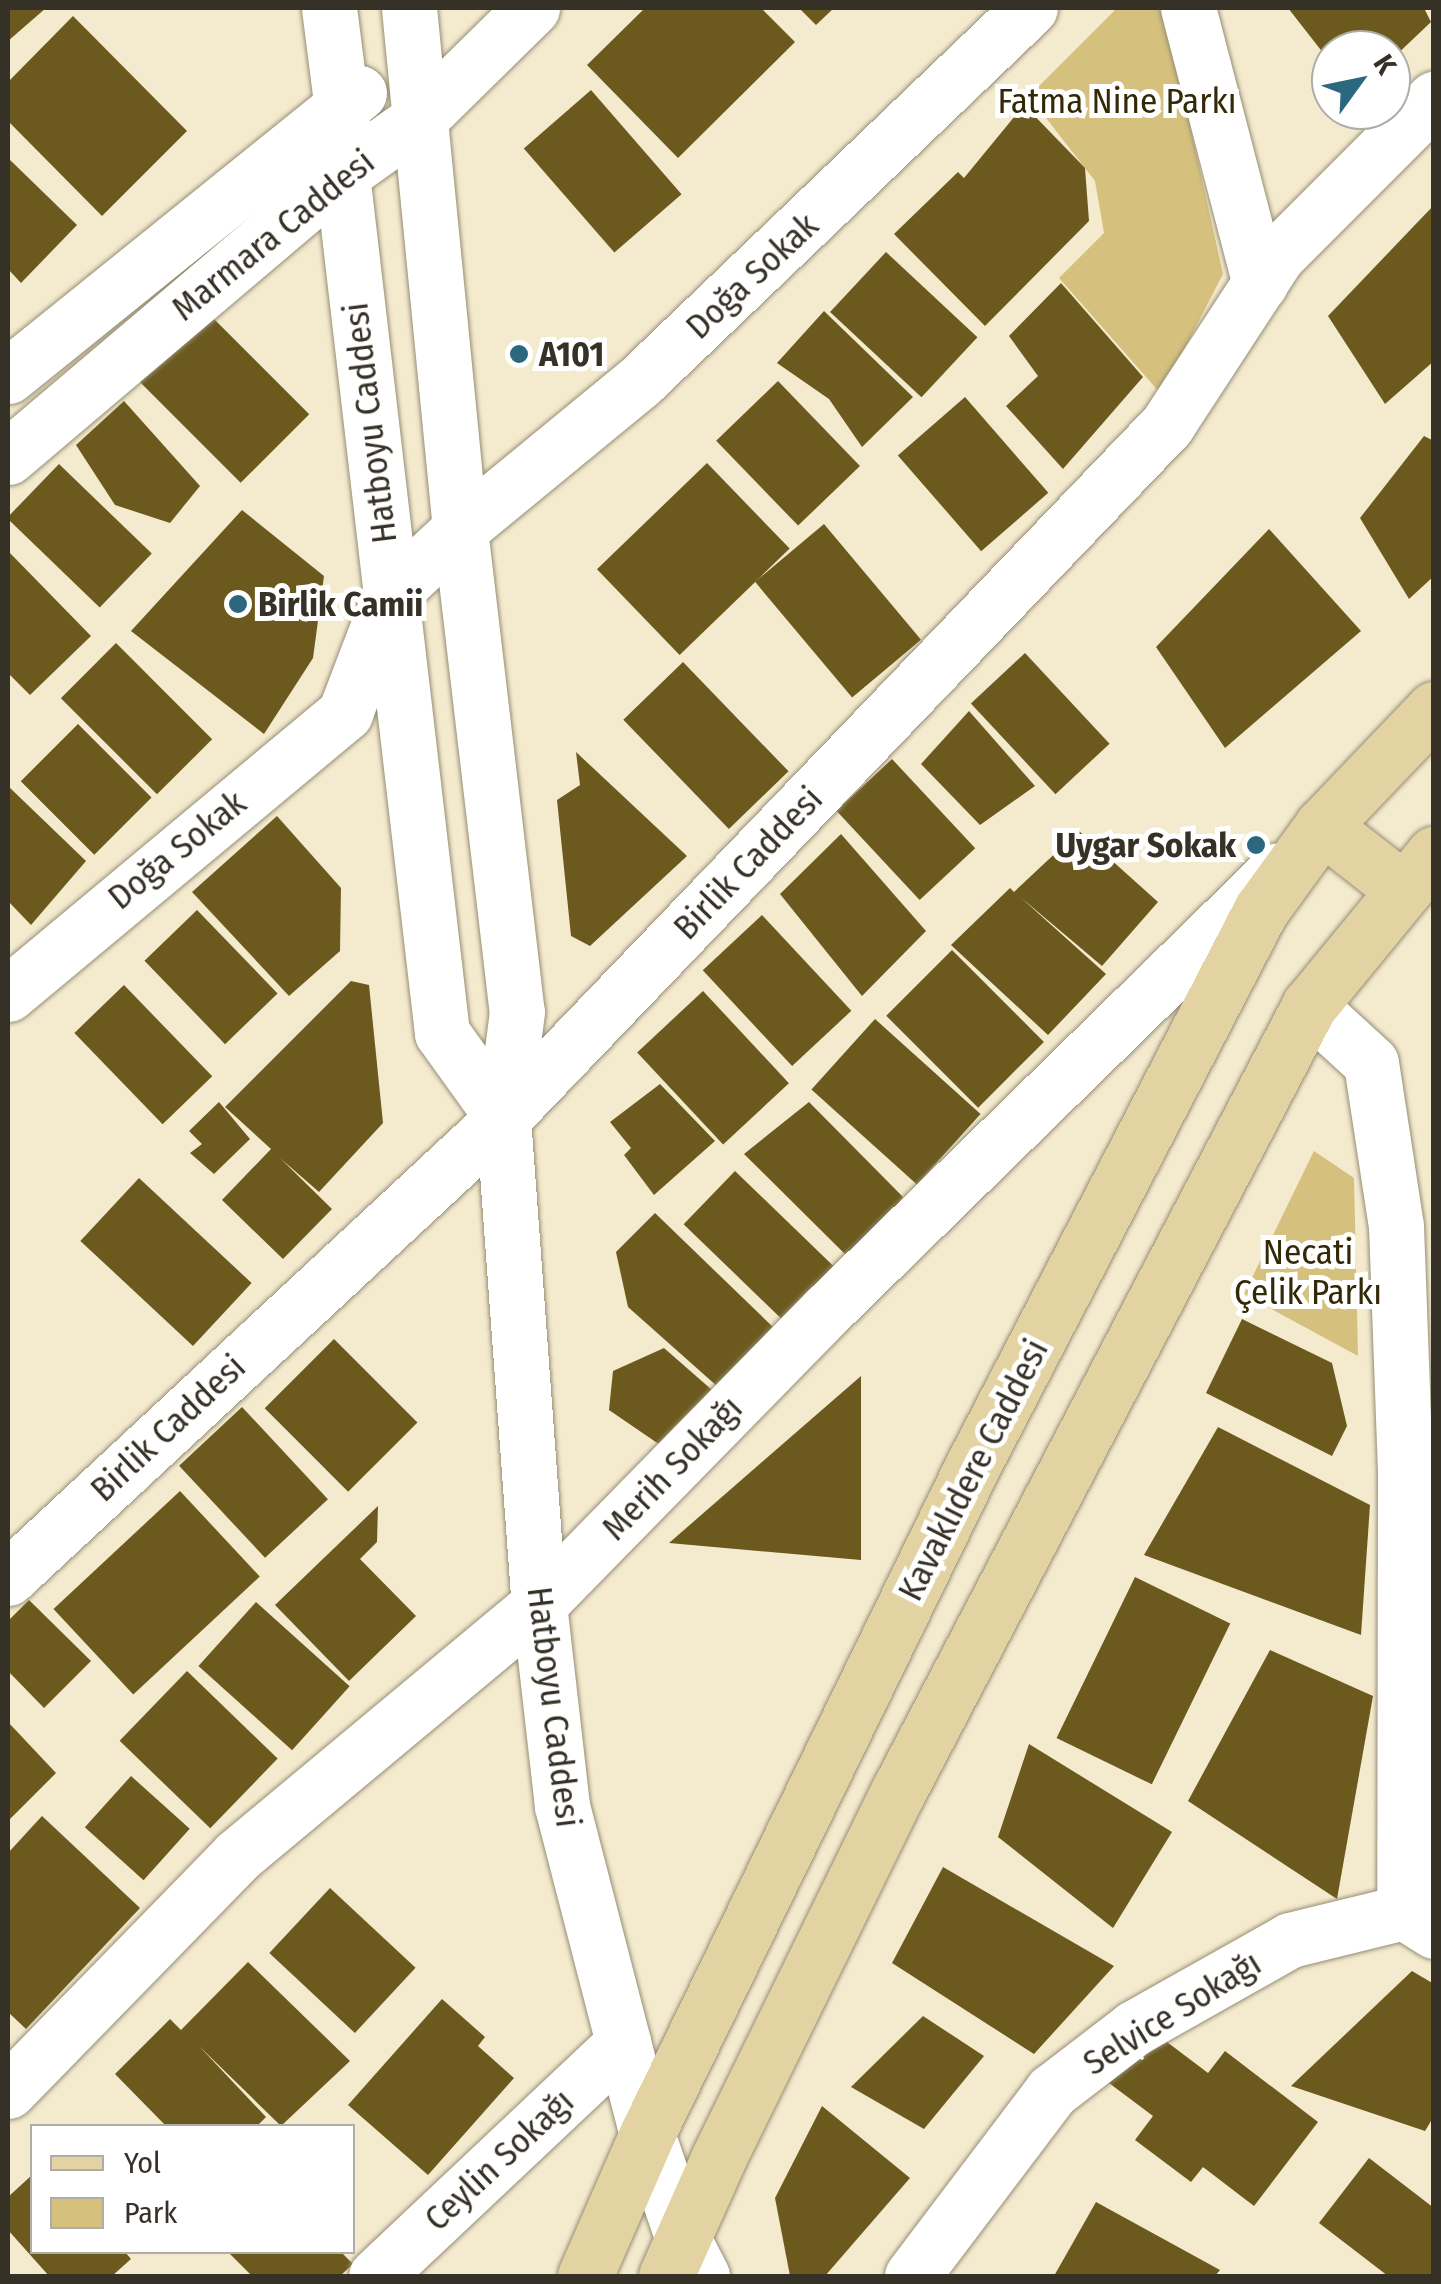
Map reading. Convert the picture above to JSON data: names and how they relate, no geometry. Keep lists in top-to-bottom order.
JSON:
{
  "streets": {
    "main road": ["Kavaklıdere Caddesi"],
    "street": [
      "Marmara Caddesi",
      "Doğa Sokak",
      "Hatboyu Caddesi",
      "Birlik Caddesi",
      "Merih Sokağı",
      "Selvice Sokağı",
      "Ceylin Sokağı"
    ]
  },
  "crossings": [
    ["Marmara Caddesi", "Hatboyu Caddesi"],
    ["Doğa Sokak", "Hatboyu Caddesi"],
    ["Hatboyu Caddesi", "Birlik Caddesi"],
    ["Hatboyu Caddesi", "Merih Sokağı"],
    ["Hatboyu Caddesi", "Kavaklıdere Caddesi"],
    ["Hatboyu Caddesi", "Ceylin Sokağı"],
    ["Merih Sokağı", "Kavaklıdere Caddesi"]
  ],
  "parks": ["Fatma Nine Parkı", "Necati Çelik Parkı"],
  "places": ["A101", "Birlik Camii", "Uygar Sokak"],
  "legend": ["Yol", "Park"],
  "north": "top right"
}
